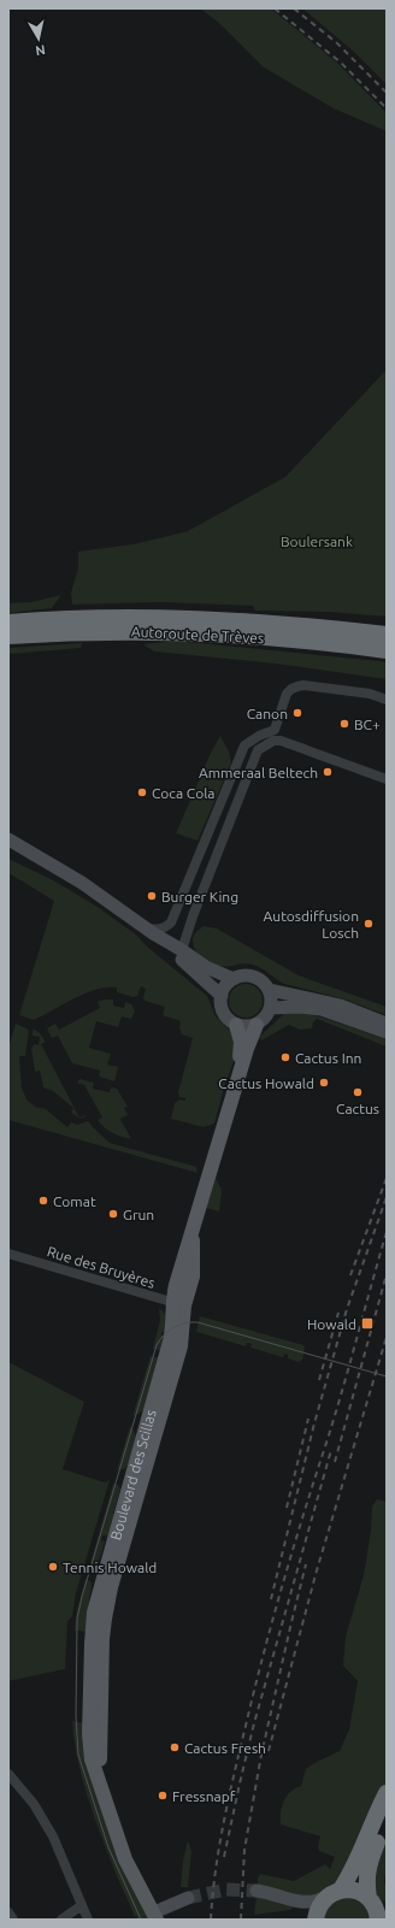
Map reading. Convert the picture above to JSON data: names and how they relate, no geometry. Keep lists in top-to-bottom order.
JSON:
{
  "streets": {
    "highway": ["Autoroute de Trèves"],
    "main road": ["Boulevard des Scillas"],
    "street": ["Rue des Bruyères"]
  },
  "crossings": [
    ["Rue des Bruyères", "Boulevard des Scillas"]
  ],
  "parks": ["Boulersank"],
  "places": {
    "other": [
      "Canon",
      "BC+",
      "Ammeraal Beltech",
      "Coca Cola",
      "Burger King",
      "Autosdiffusion Losch",
      "Cactus Inn",
      "Cactus Howald",
      "Cactus",
      "Comat",
      "Grun",
      "Tennis Howald",
      "Cactus Fresh",
      "Fressnapf"
    ],
    "transit": ["Howald"]
  },
  "north": "bottom"
}
